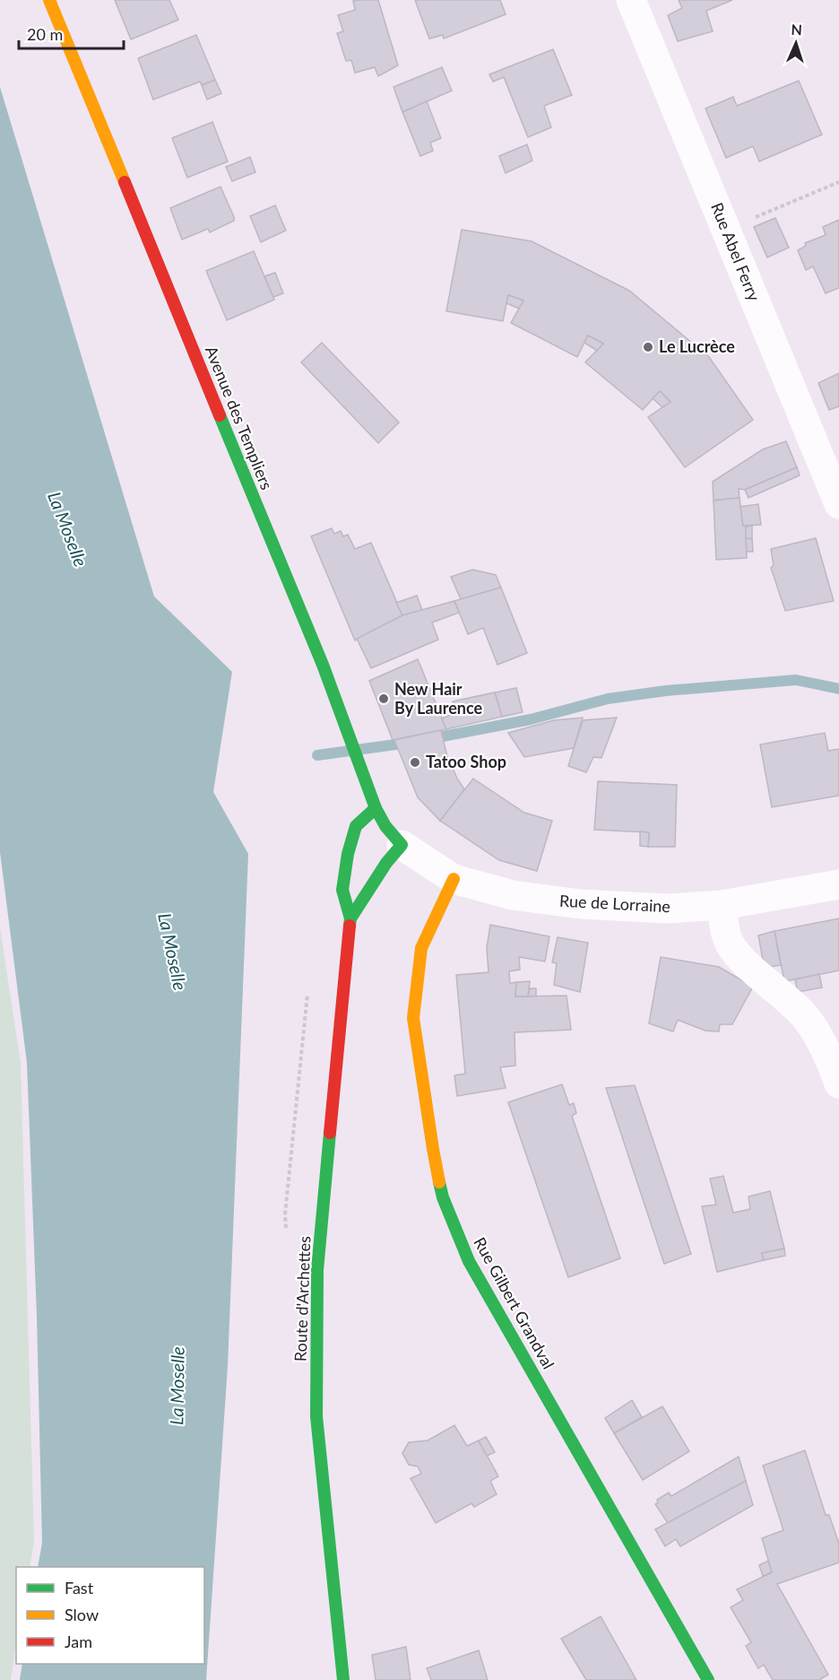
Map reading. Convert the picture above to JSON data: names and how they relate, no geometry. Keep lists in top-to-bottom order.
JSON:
{
  "streets": {
    "street": [
      "Rue Abel Ferry",
      "Avenue des Templiers",
      "Rue de Lorraine",
      "Route d'Archettes",
      "Rue Gilbert Grandval"
    ]
  },
  "crossings": [
    ["Avenue des Templiers", "Rue de Lorraine"],
    ["Avenue des Templiers", "Route d'Archettes"],
    ["Rue de Lorraine", "Route d'Archettes"],
    ["Rue de Lorraine", "Rue Gilbert Grandval"]
  ],
  "water": ["La Moselle"],
  "places": ["Le Lucrèce", "New Hair By Laurence", "Tatoo Shop"],
  "legend": ["Fast", "Slow", "Jam"],
  "scale_bar": "20 m",
  "north": "top"
}
